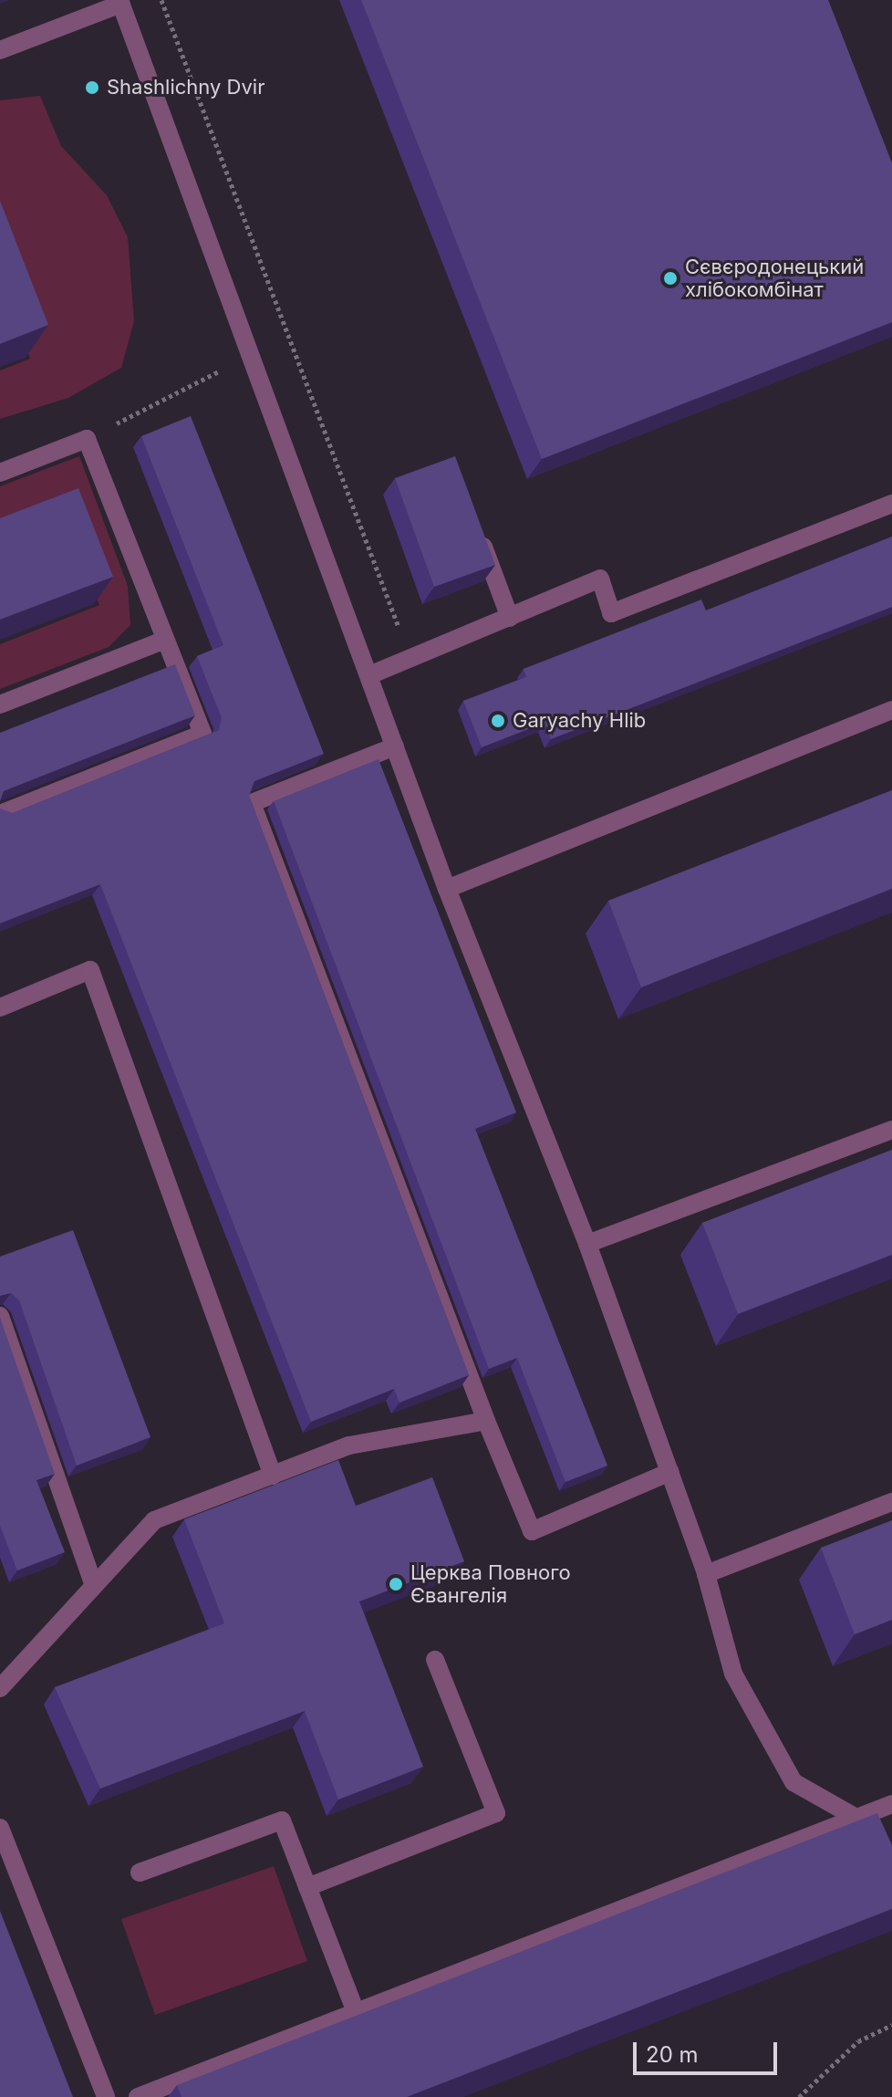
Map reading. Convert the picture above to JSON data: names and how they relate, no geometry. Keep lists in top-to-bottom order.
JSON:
{
  "places": [
    "Shashlichny Dvir",
    "Сєвєродонецький хлібокомбінат",
    "Garyachy Hlib",
    "Церква Повного Євангелія"
  ],
  "scale_bar": "20 m"
}
